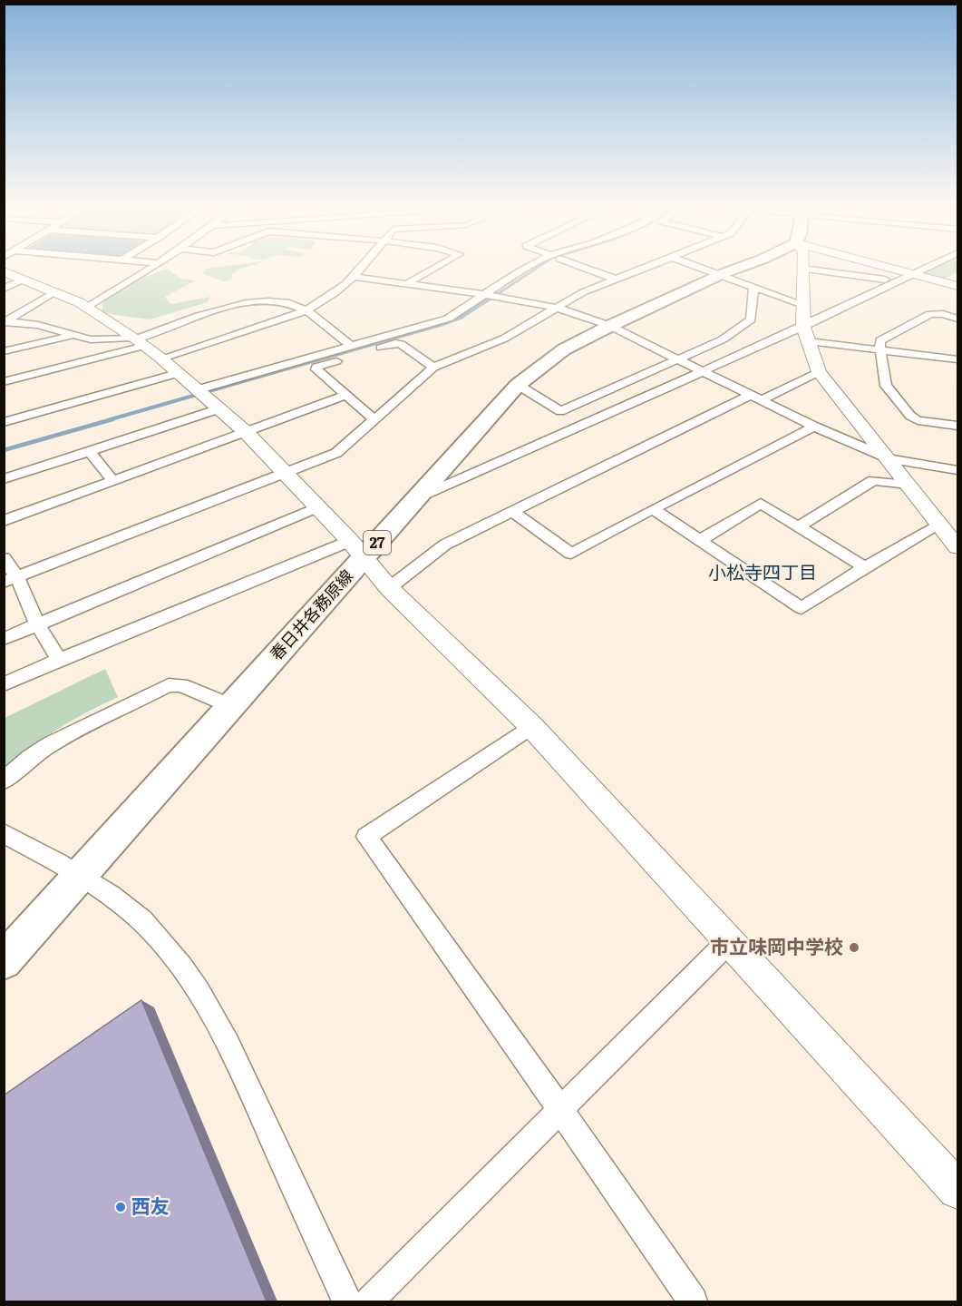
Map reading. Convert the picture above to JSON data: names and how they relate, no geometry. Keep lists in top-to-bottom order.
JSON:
{
  "streets": {
    "main road": ["27", "春日井各務原線"]
  },
  "districts": ["小松寺四丁目"],
  "places": ["市立味岡中学校", "西友"]
}
